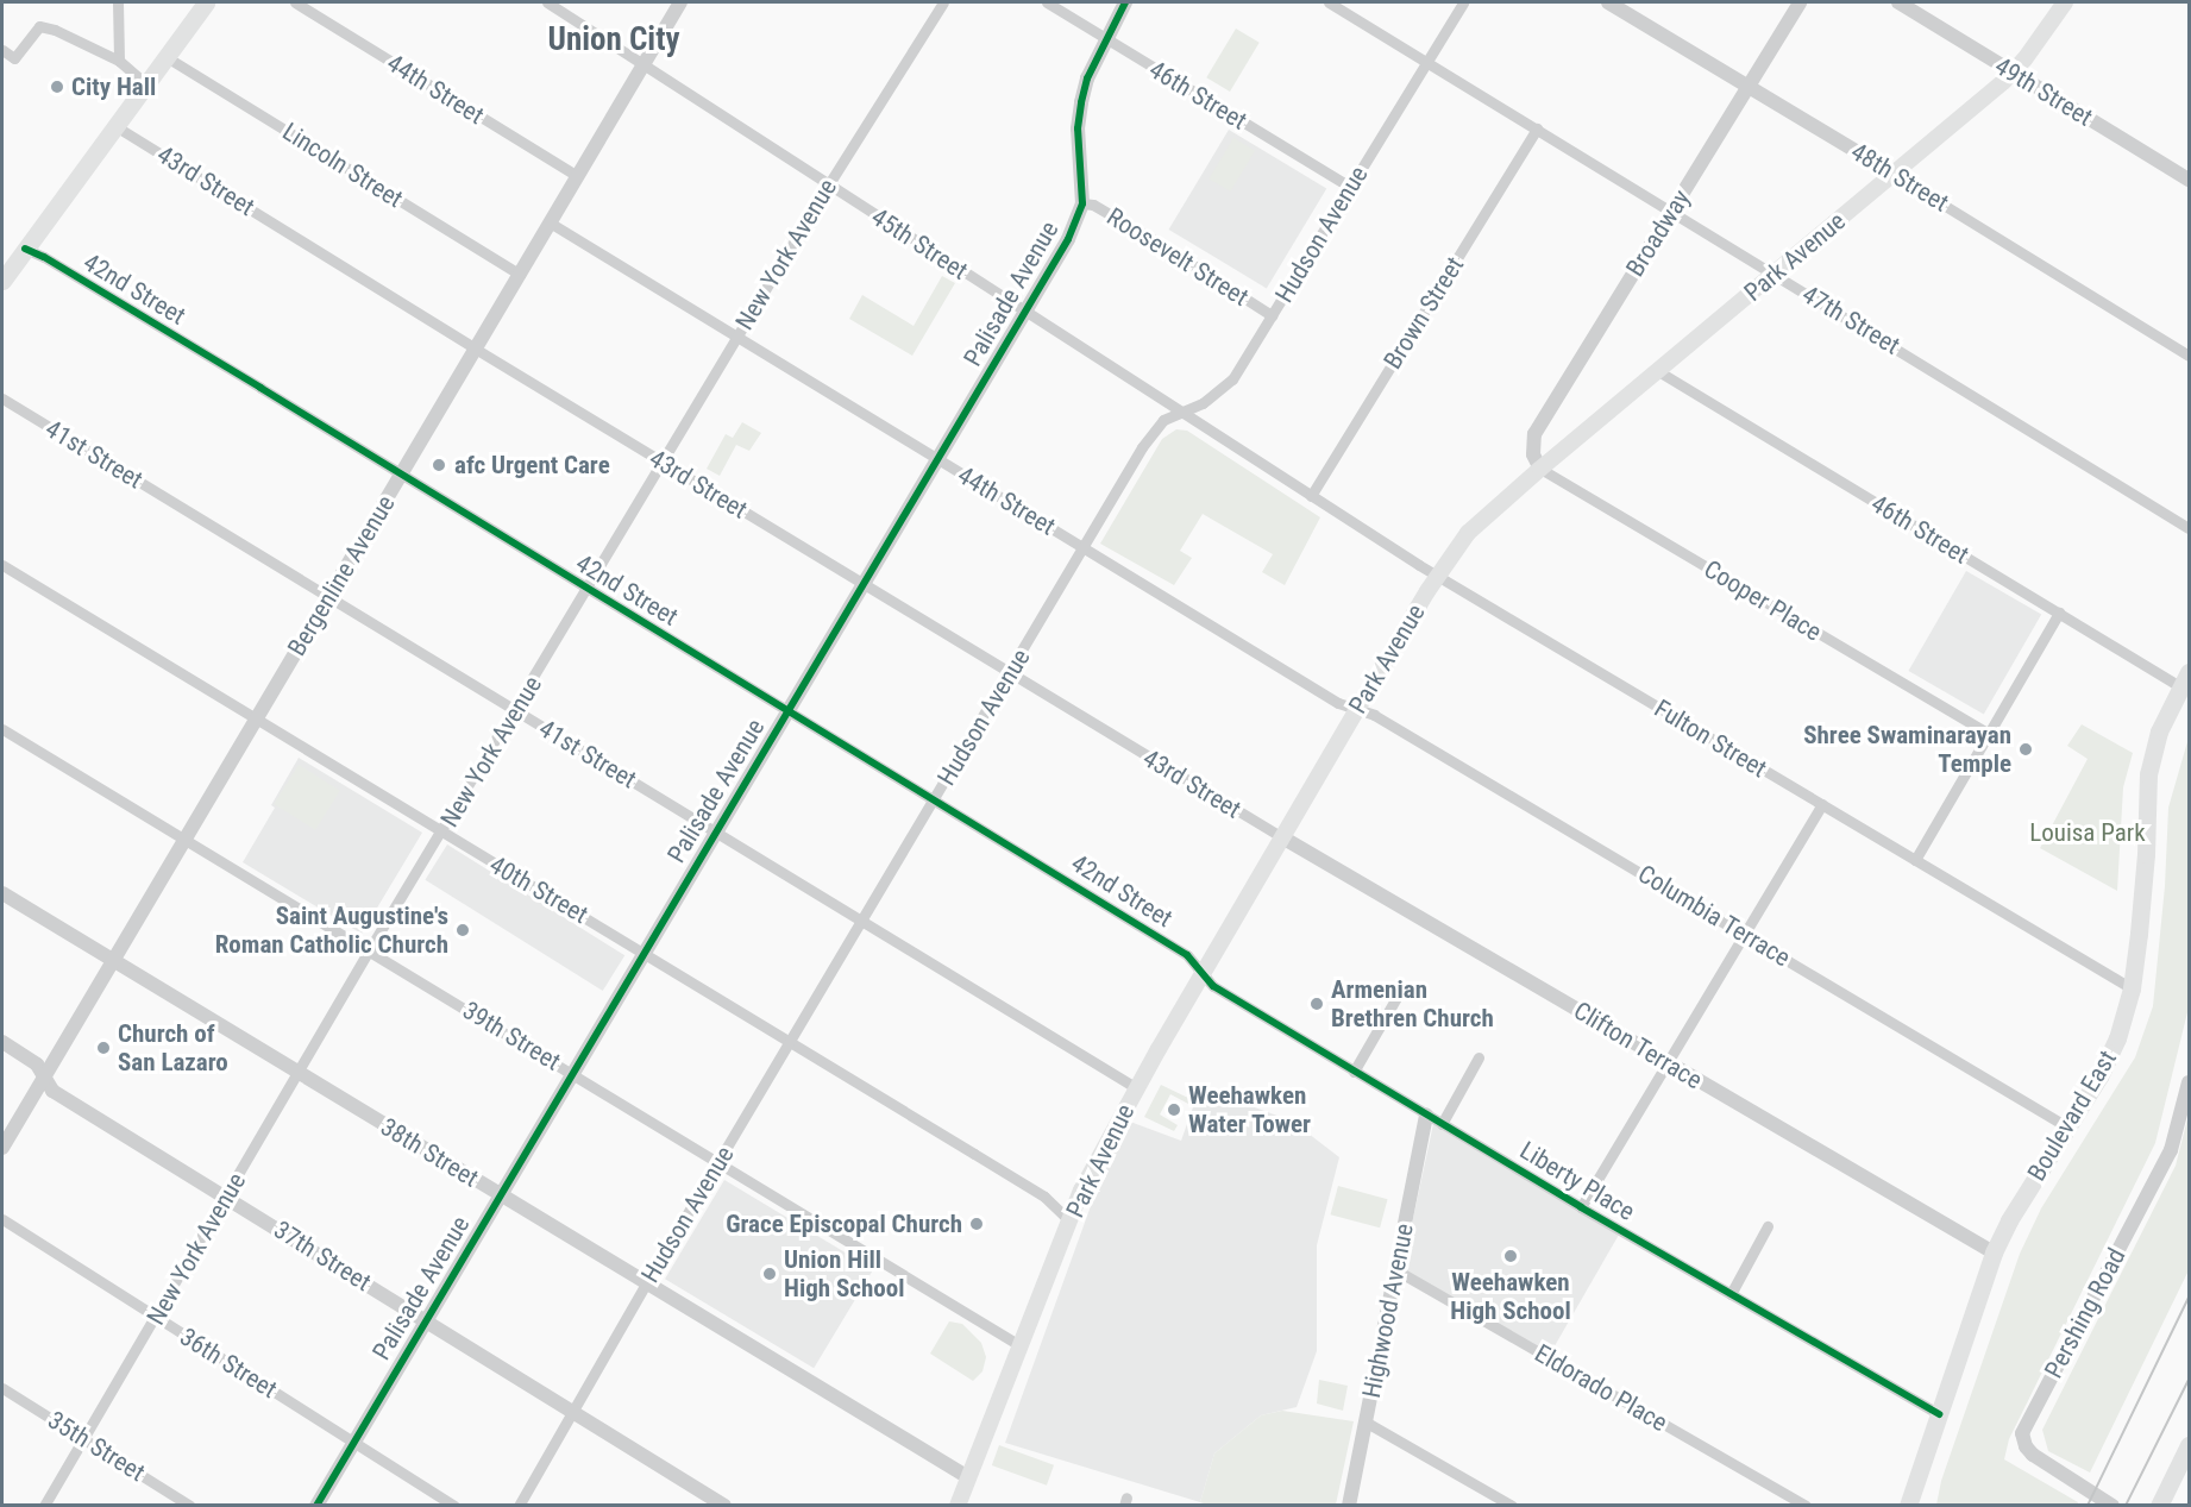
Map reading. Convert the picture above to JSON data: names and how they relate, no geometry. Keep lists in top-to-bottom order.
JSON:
{
  "streets": {
    "main road": ["Park Avenue", "Boulevard East"],
    "street": [
      "44th Street",
      "49th Street",
      "46th Street",
      "Lincoln Street",
      "48th Street",
      "43rd Street",
      "Broadway",
      "Hudson Avenue",
      "45th Street",
      "New York Avenue",
      "Roosevelt Street",
      "42nd Street",
      "Palisade Avenue",
      "Brown Street",
      "47th Street",
      "41st Street",
      "Bergenline Avenue",
      "Cooper Place",
      "Fulton Street",
      "40th Street",
      "Columbia Terrace",
      "39th Street",
      "Clifton Terrace",
      "38th Street",
      "Liberty Place",
      "37th Street",
      "Highwood Avenue",
      "Pershing Road",
      "36th Street",
      "Eldorado Place",
      "35th Street"
    ]
  },
  "crossings": [
    ["44th Street", "Hudson Avenue"],
    ["44th Street", "New York Avenue"],
    ["44th Street", "Park Avenue"],
    ["44th Street", "Palisade Avenue"],
    ["44th Street", "Bergenline Avenue"],
    ["44th Street", "Columbia Terrace"],
    ["49th Street", "Park Avenue"],
    ["46th Street", "Hudson Avenue"],
    ["46th Street", "Park Avenue"],
    ["46th Street", "Palisade Avenue"],
    ["46th Street", "Boulevard East"],
    ["Lincoln Street", "Bergenline Avenue"],
    ["48th Street", "Broadway"],
    ["48th Street", "Park Avenue"],
    ["43rd Street", "Hudson Avenue"],
    ["43rd Street", "New York Avenue"],
    ["43rd Street", "Park Avenue"],
    ["43rd Street", "Palisade Avenue"],
    ["43rd Street", "Bergenline Avenue"],
    ["43rd Street", "Clifton Terrace"],
    ["Broadway", "Park Avenue"],
    ["Broadway", "47th Street"],
    ["Broadway", "Cooper Place"],
    ["Hudson Avenue", "45th Street"],
    ["Hudson Avenue", "Roosevelt Street"],
    ["Hudson Avenue", "42nd Street"],
    ["Hudson Avenue", "47th Street"],
    ["Hudson Avenue", "41st Street"],
    ["Hudson Avenue", "40th Street"],
    ["Hudson Avenue", "39th Street"],
    ["Hudson Avenue", "38th Street"],
    ["Hudson Avenue", "37th Street"],
    ["45th Street", "New York Avenue"],
    ["45th Street", "Park Avenue"],
    ["45th Street", "Palisade Avenue"],
    ["45th Street", "Brown Street"],
    ["45th Street", "Bergenline Avenue"],
    ["45th Street", "Fulton Street"],
    ["New York Avenue", "42nd Street"],
    ["New York Avenue", "41st Street"],
    ["New York Avenue", "40th Street"],
    ["New York Avenue", "39th Street"],
    ["New York Avenue", "38th Street"],
    ["New York Avenue", "37th Street"],
    ["New York Avenue", "36th Street"],
    ["New York Avenue", "35th Street"],
    ["Roosevelt Street", "Palisade Avenue"],
    ["Park Avenue", "42nd Street"],
    ["Park Avenue", "47th Street"],
    ["Park Avenue", "41st Street"],
    ["Park Avenue", "Cooper Place"],
    ["Park Avenue", "Fulton Street"],
    ["Park Avenue", "40th Street"],
    ["Park Avenue", "Columbia Terrace"],
    ["Park Avenue", "39th Street"],
    ["Park Avenue", "Clifton Terrace"],
    ["Park Avenue", "38th Street"],
    ["Park Avenue", "Liberty Place"],
    ["42nd Street", "Palisade Avenue"],
    ["42nd Street", "Bergenline Avenue"],
    ["42nd Street", "Liberty Place"],
    ["Palisade Avenue", "41st Street"],
    ["Palisade Avenue", "40th Street"],
    ["Palisade Avenue", "39th Street"],
    ["Palisade Avenue", "38th Street"],
    ["Palisade Avenue", "37th Street"],
    ["Palisade Avenue", "36th Street"],
    ["Brown Street", "47th Street"],
    ["41st Street", "Bergenline Avenue"],
    ["Bergenline Avenue", "40th Street"],
    ["Bergenline Avenue", "39th Street"],
    ["Bergenline Avenue", "38th Street"],
    ["Bergenline Avenue", "37th Street"],
    ["Fulton Street", "Boulevard East"],
    ["Columbia Terrace", "Boulevard East"],
    ["Clifton Terrace", "Boulevard East"],
    ["Boulevard East", "Liberty Place"],
    ["Liberty Place", "Highwood Avenue"],
    ["Highwood Avenue", "Eldorado Place"]
  ],
  "districts": ["Union City"],
  "parks": ["Louisa Park"],
  "places": [
    "City Hall",
    "afc Urgent Care",
    "Shree Swaminarayan Temple",
    "Saint Augustine's Roman Catholic Church",
    "Armenian Brethren Church",
    "Church of San Lazaro",
    "Weehawken Water Tower",
    "Grace Episcopal Church",
    "Weehawken High School",
    "Union Hill High School"
  ]
}
